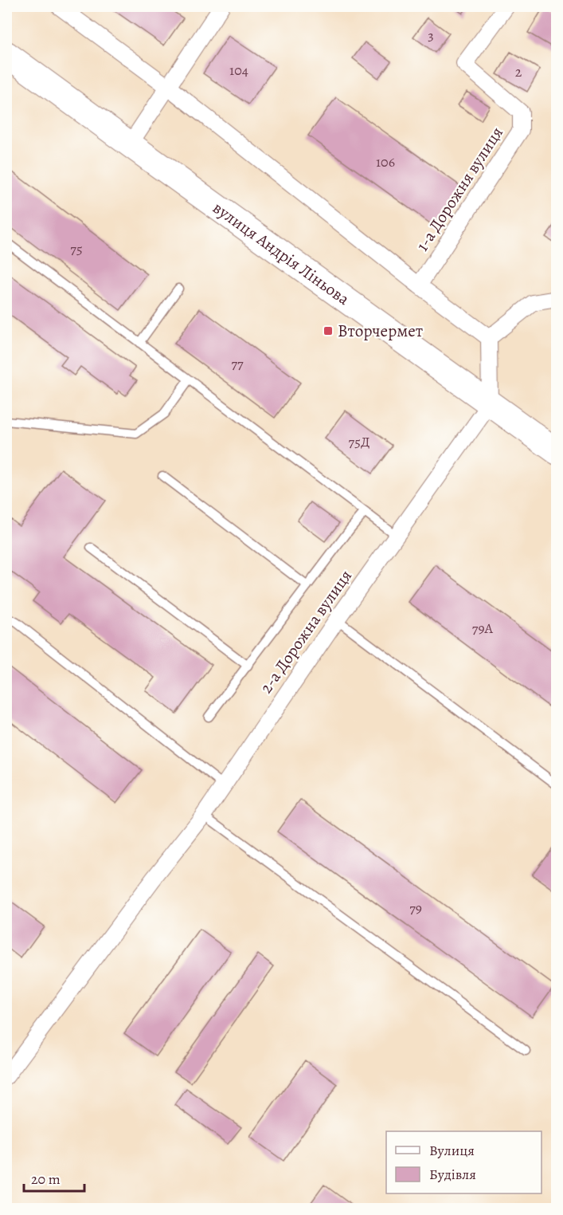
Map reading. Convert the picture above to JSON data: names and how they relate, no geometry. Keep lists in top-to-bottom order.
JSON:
{
  "streets": {
    "main road": ["вулиця Андрія Ліньова"],
    "street": ["1-а Дорожня вулиця", "2-а Дорожна вулиця"]
  },
  "crossings": [
    ["вулиця Андрія Ліньова", "2-а Дорожна вулиця"]
  ],
  "places": {
    "transit": ["Вторчермет"]
  },
  "house_numbers": [
    "3",
    "104",
    "2",
    "106",
    "75",
    "77",
    "75Д",
    "79А",
    "79"
  ],
  "legend": ["Вулиця", "Будівля"],
  "scale_bar": "20 m"
}
